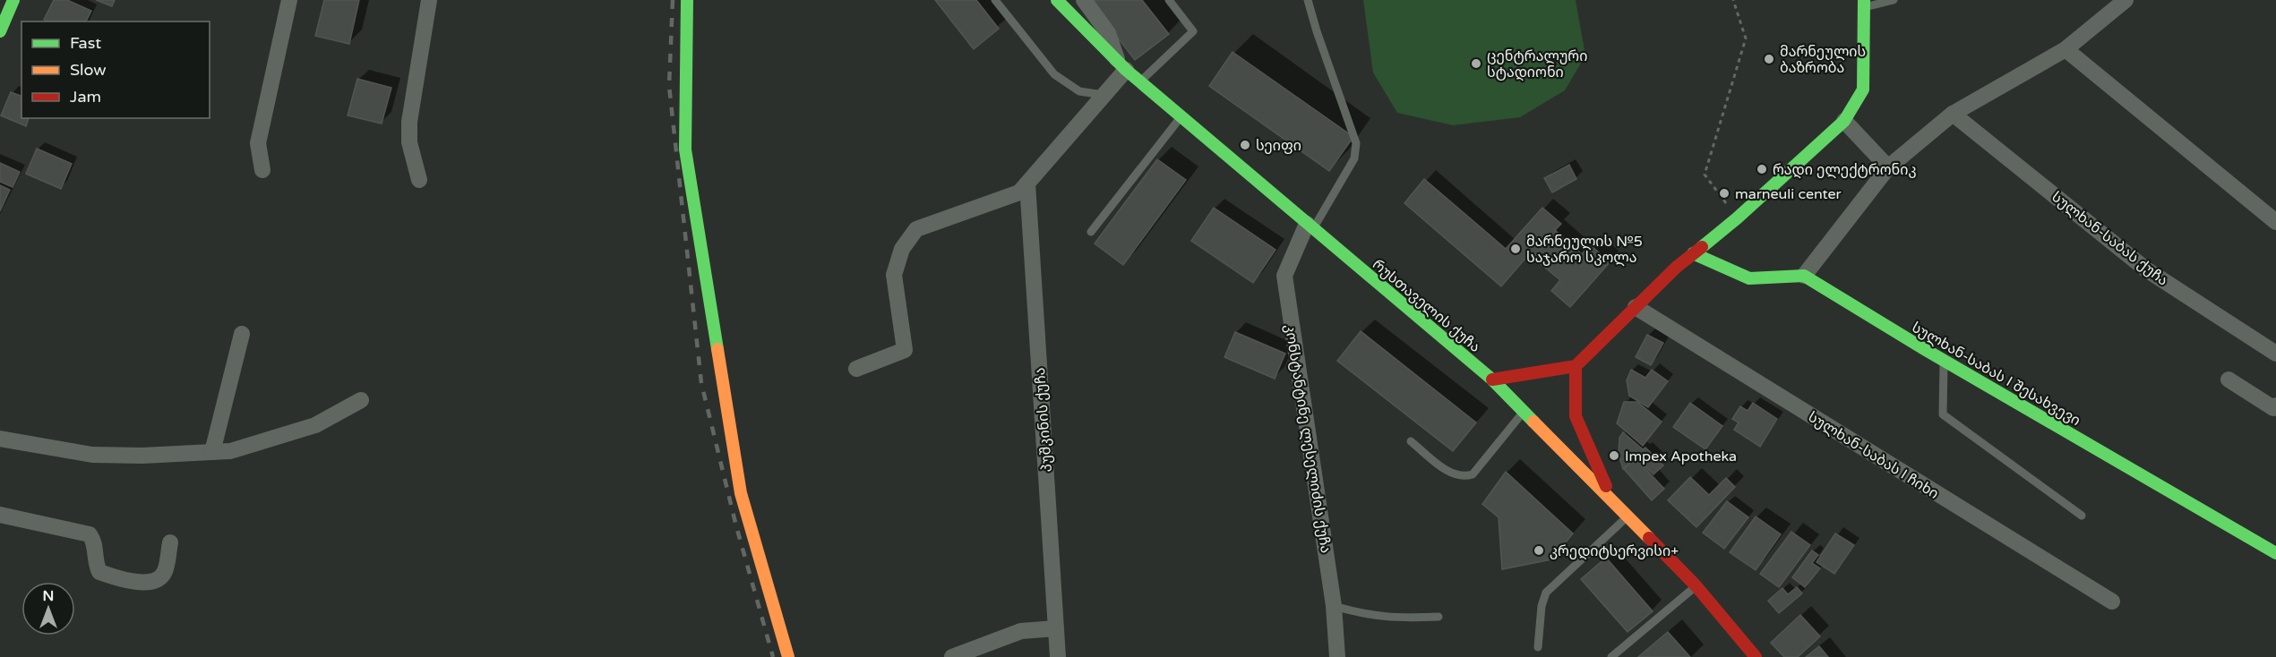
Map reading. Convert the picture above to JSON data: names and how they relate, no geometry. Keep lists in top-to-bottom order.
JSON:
{
  "streets": {
    "main road": ["რუსთაველის ქუჩა", "სულხან-საბას I შესახვევი"],
    "street": [
      "სულხან-საბას ქუჩა",
      "პუშკინის ქუჩა",
      "კონსტანტინე ლესელიძის ქუჩა",
      "სულხან-საბას I ჩიხი"
    ]
  },
  "crossings": [
    ["რუსთაველის ქუჩა", "კონსტანტინე ლესელიძის ქუჩა"]
  ],
  "places": [
    "მარნეულის ბაზრობა",
    "ცენტრალური სტადიონი",
    "სეიფი",
    "რადი ელექტრონიკ",
    "marneuli center",
    "მარნეულის №5 საჯარო სკოლა",
    "Impex Apotheka",
    "კრედიტსერვისი+"
  ],
  "legend": ["Fast", "Slow", "Jam"],
  "north": "top"
}
